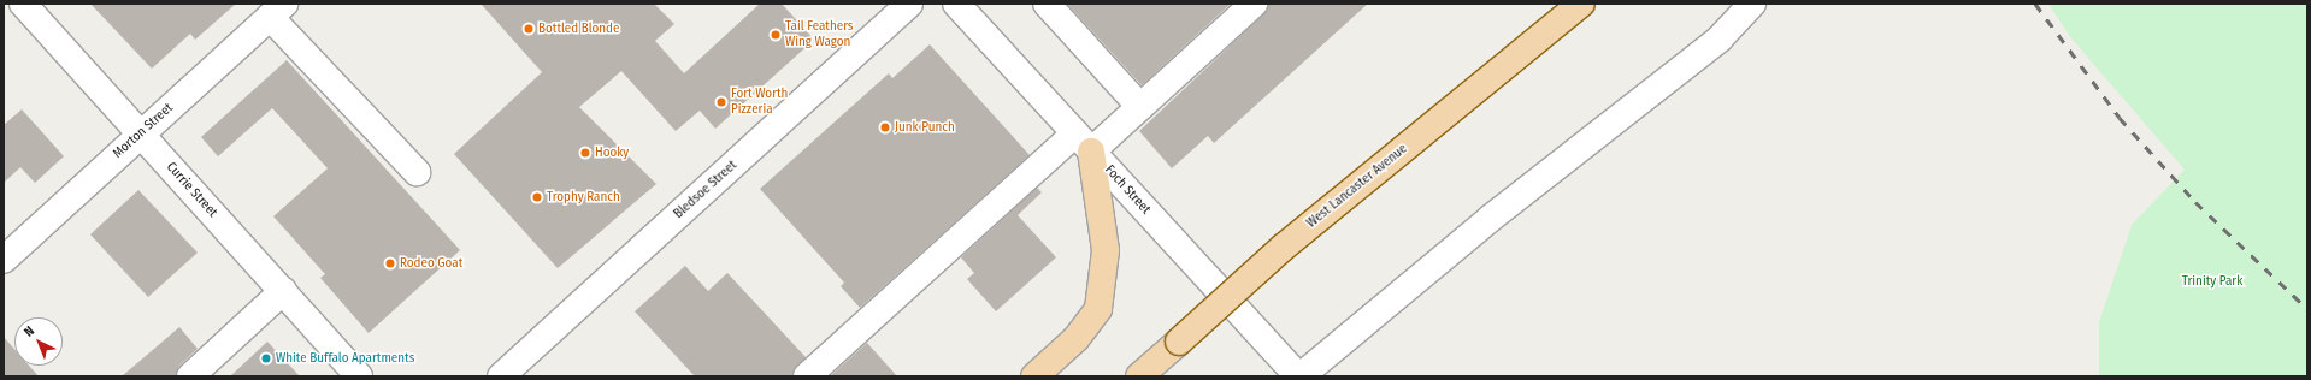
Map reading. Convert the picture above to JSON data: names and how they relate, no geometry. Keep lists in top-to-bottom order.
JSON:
{
  "streets": {
    "main road": ["West Lancaster Avenue"],
    "street": [
      "Morton Street",
      "Currie Street",
      "Bledsoe Street",
      "Foch Street"
    ]
  },
  "crossings": [
    ["Morton Street", "Currie Street"]
  ],
  "parks": ["Trinity Park"],
  "places": [
    "Bottled Blonde",
    "Tail Feathers Wing Wagon",
    "Fort Worth Pizzeria",
    "Junk Punch",
    "Hooky",
    "Trophy Ranch",
    "Rodeo Goat",
    "White Buffalo Apartments"
  ],
  "north": "top left"
}
